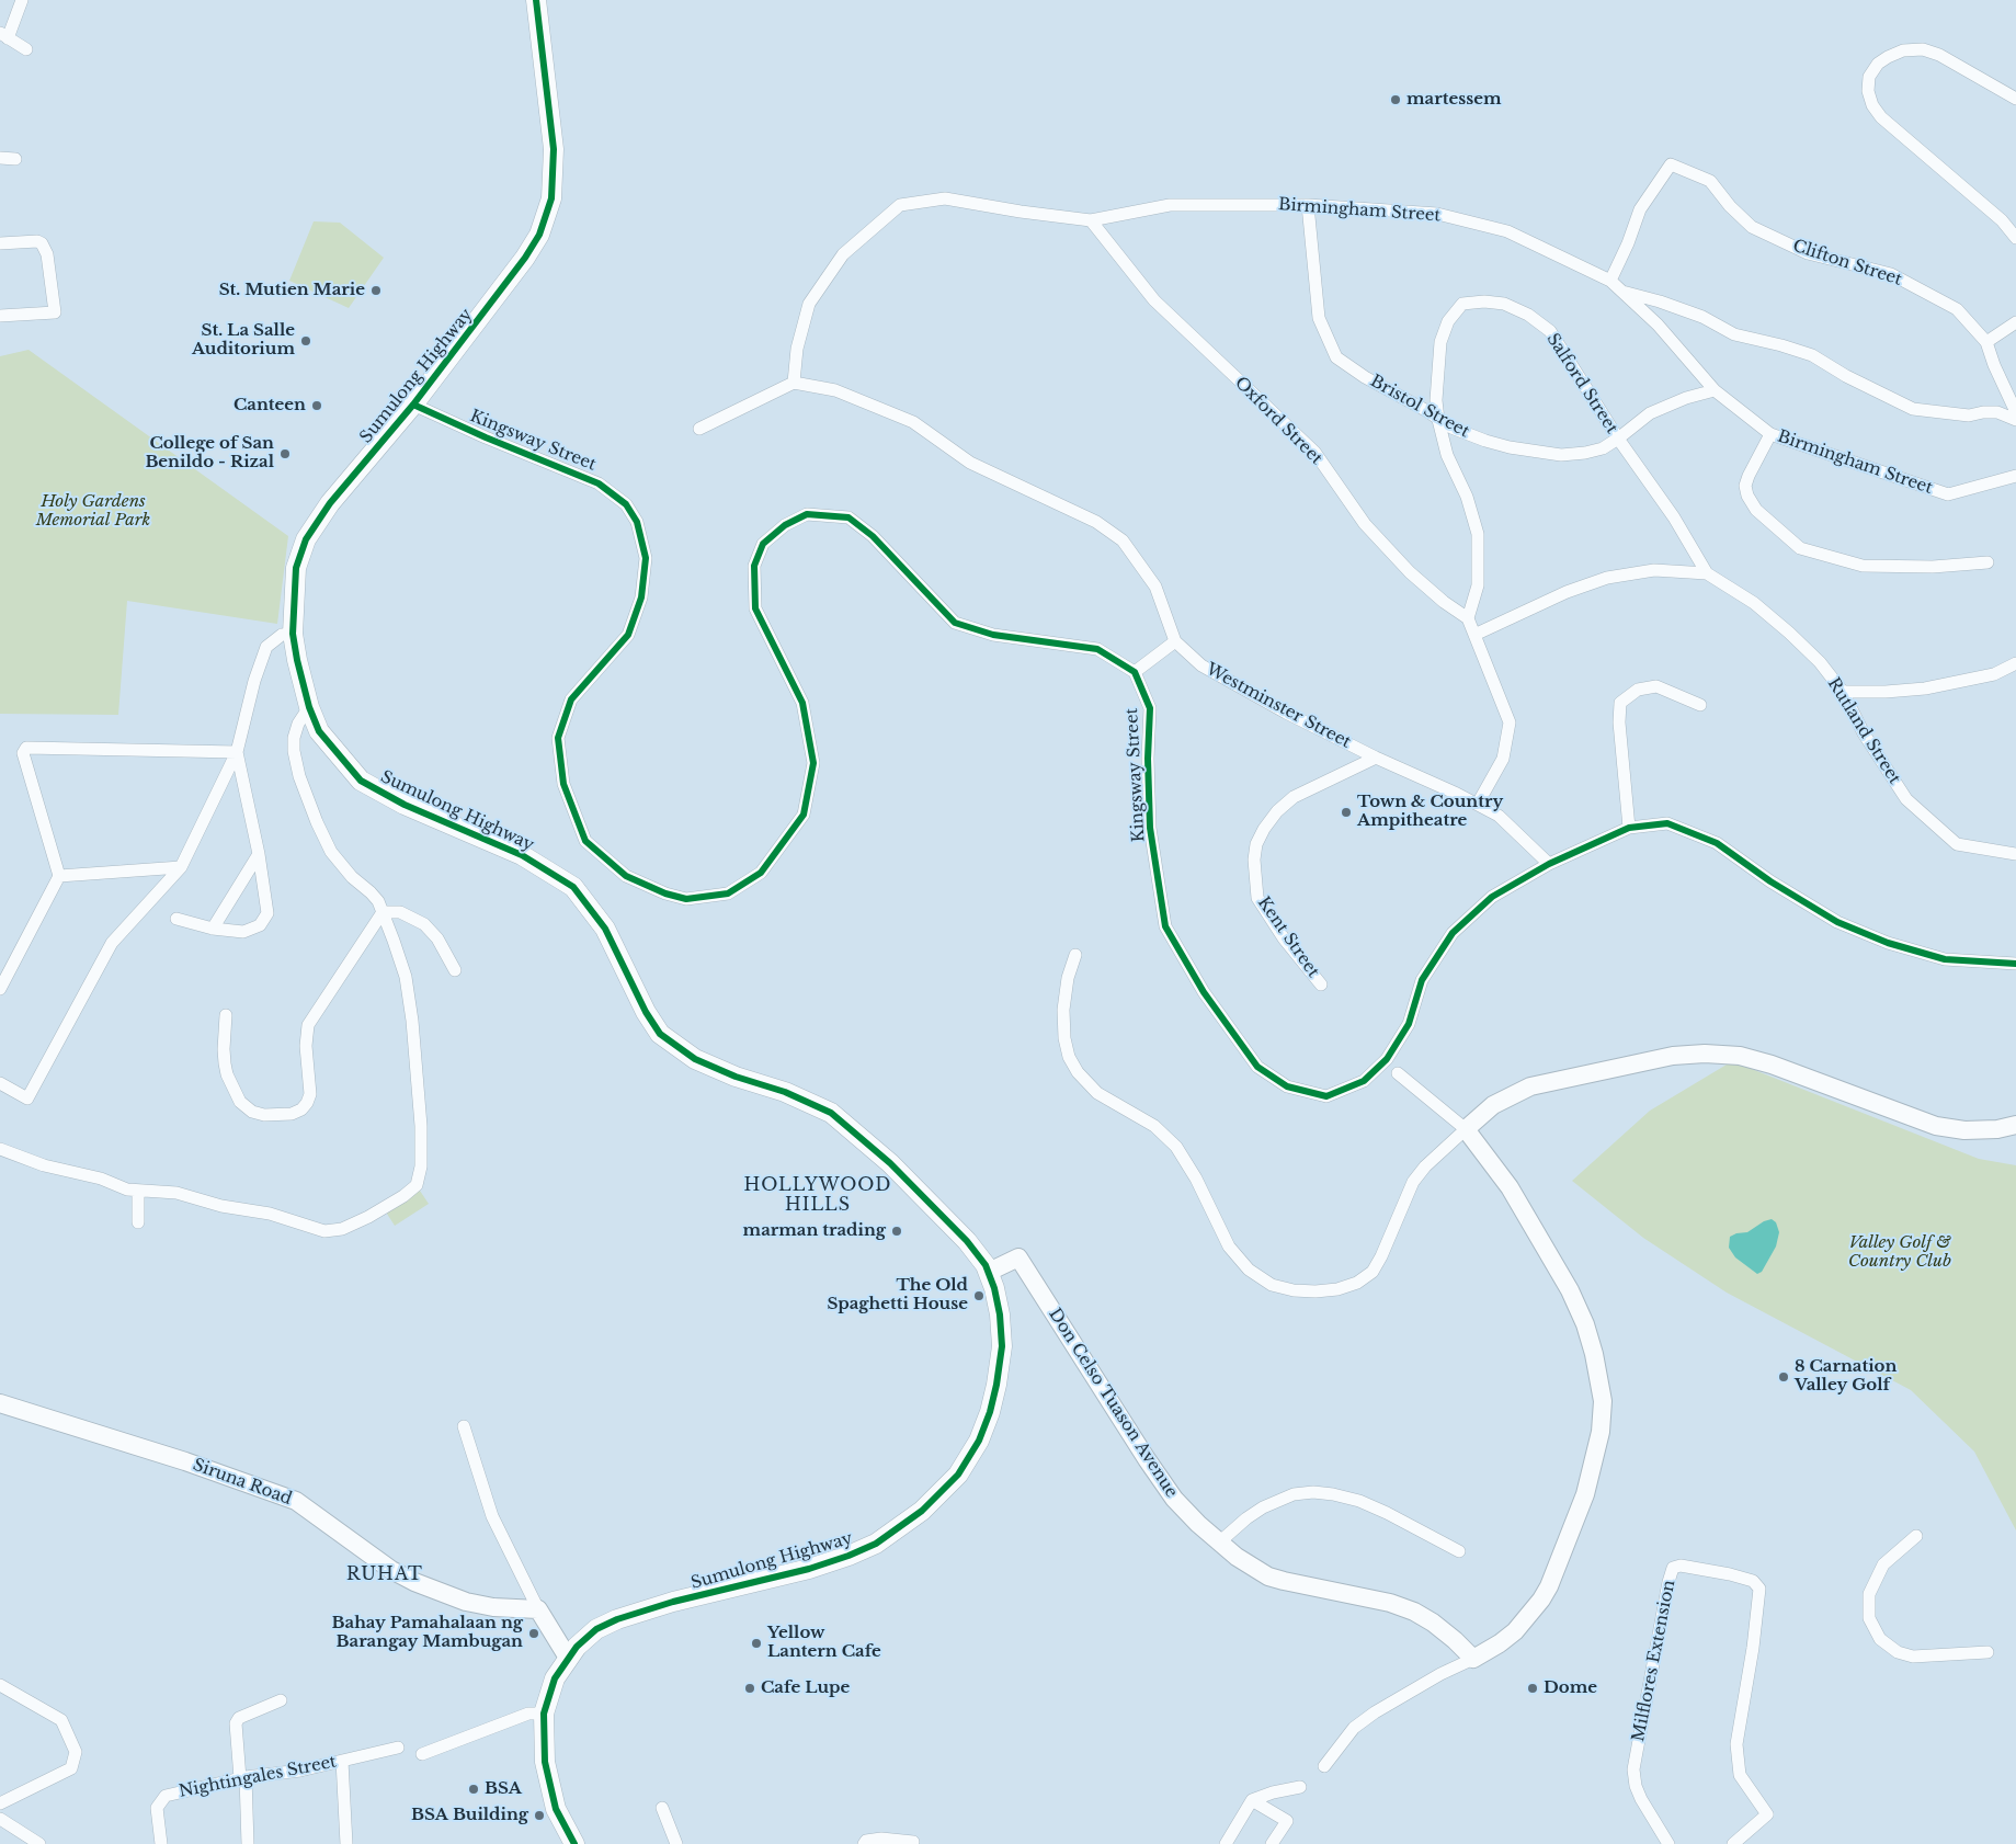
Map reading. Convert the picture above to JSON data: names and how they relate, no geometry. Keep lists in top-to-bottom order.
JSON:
{
  "streets": {
    "main road": ["Sumulong Highway"],
    "street": [
      "Birmingham Street",
      "Clifton Street",
      "Salford Street",
      "Bristol Street",
      "Oxford Street",
      "Kingsway Street",
      "Westminster Street",
      "Rutland Street",
      "Kent Street",
      "Don Celso Tuason Avenue",
      "Siruna Road",
      "Milflores Extension",
      "Nightingales Street"
    ]
  },
  "crossings": [
    ["Birmingham Street", "Clifton Street"],
    ["Birmingham Street", "Bristol Street"],
    ["Birmingham Street", "Oxford Street"],
    ["Birmingham Street", "Westminster Street"],
    ["Sumulong Highway", "Kingsway Street"],
    ["Sumulong Highway", "Don Celso Tuason Avenue"],
    ["Salford Street", "Bristol Street"],
    ["Salford Street", "Oxford Street"],
    ["Salford Street", "Rutland Street"],
    ["Kingsway Street", "Westminster Street"],
    ["Westminster Street", "Kent Street"]
  ],
  "districts": ["HOLLYWOOD HILLS", "RUHAT"],
  "parks": ["Holy Gardens Memorial Park", "Valley Golf & Country Club"],
  "places": [
    "martessem",
    "St. Mutien Marie",
    "St. La Salle Auditorium",
    "Canteen",
    "College of San Benildo - Rizal",
    "Town & Country Ampitheatre",
    "marman trading",
    "The Old Spaghetti House",
    "8 Carnation Valley Golf",
    "Bahay Pamahalaan ng Barangay Mambugan",
    "Yellow Lantern Cafe",
    "Cafe Lupe",
    "Dome",
    "BSA",
    "BSA Building"
  ]
}
